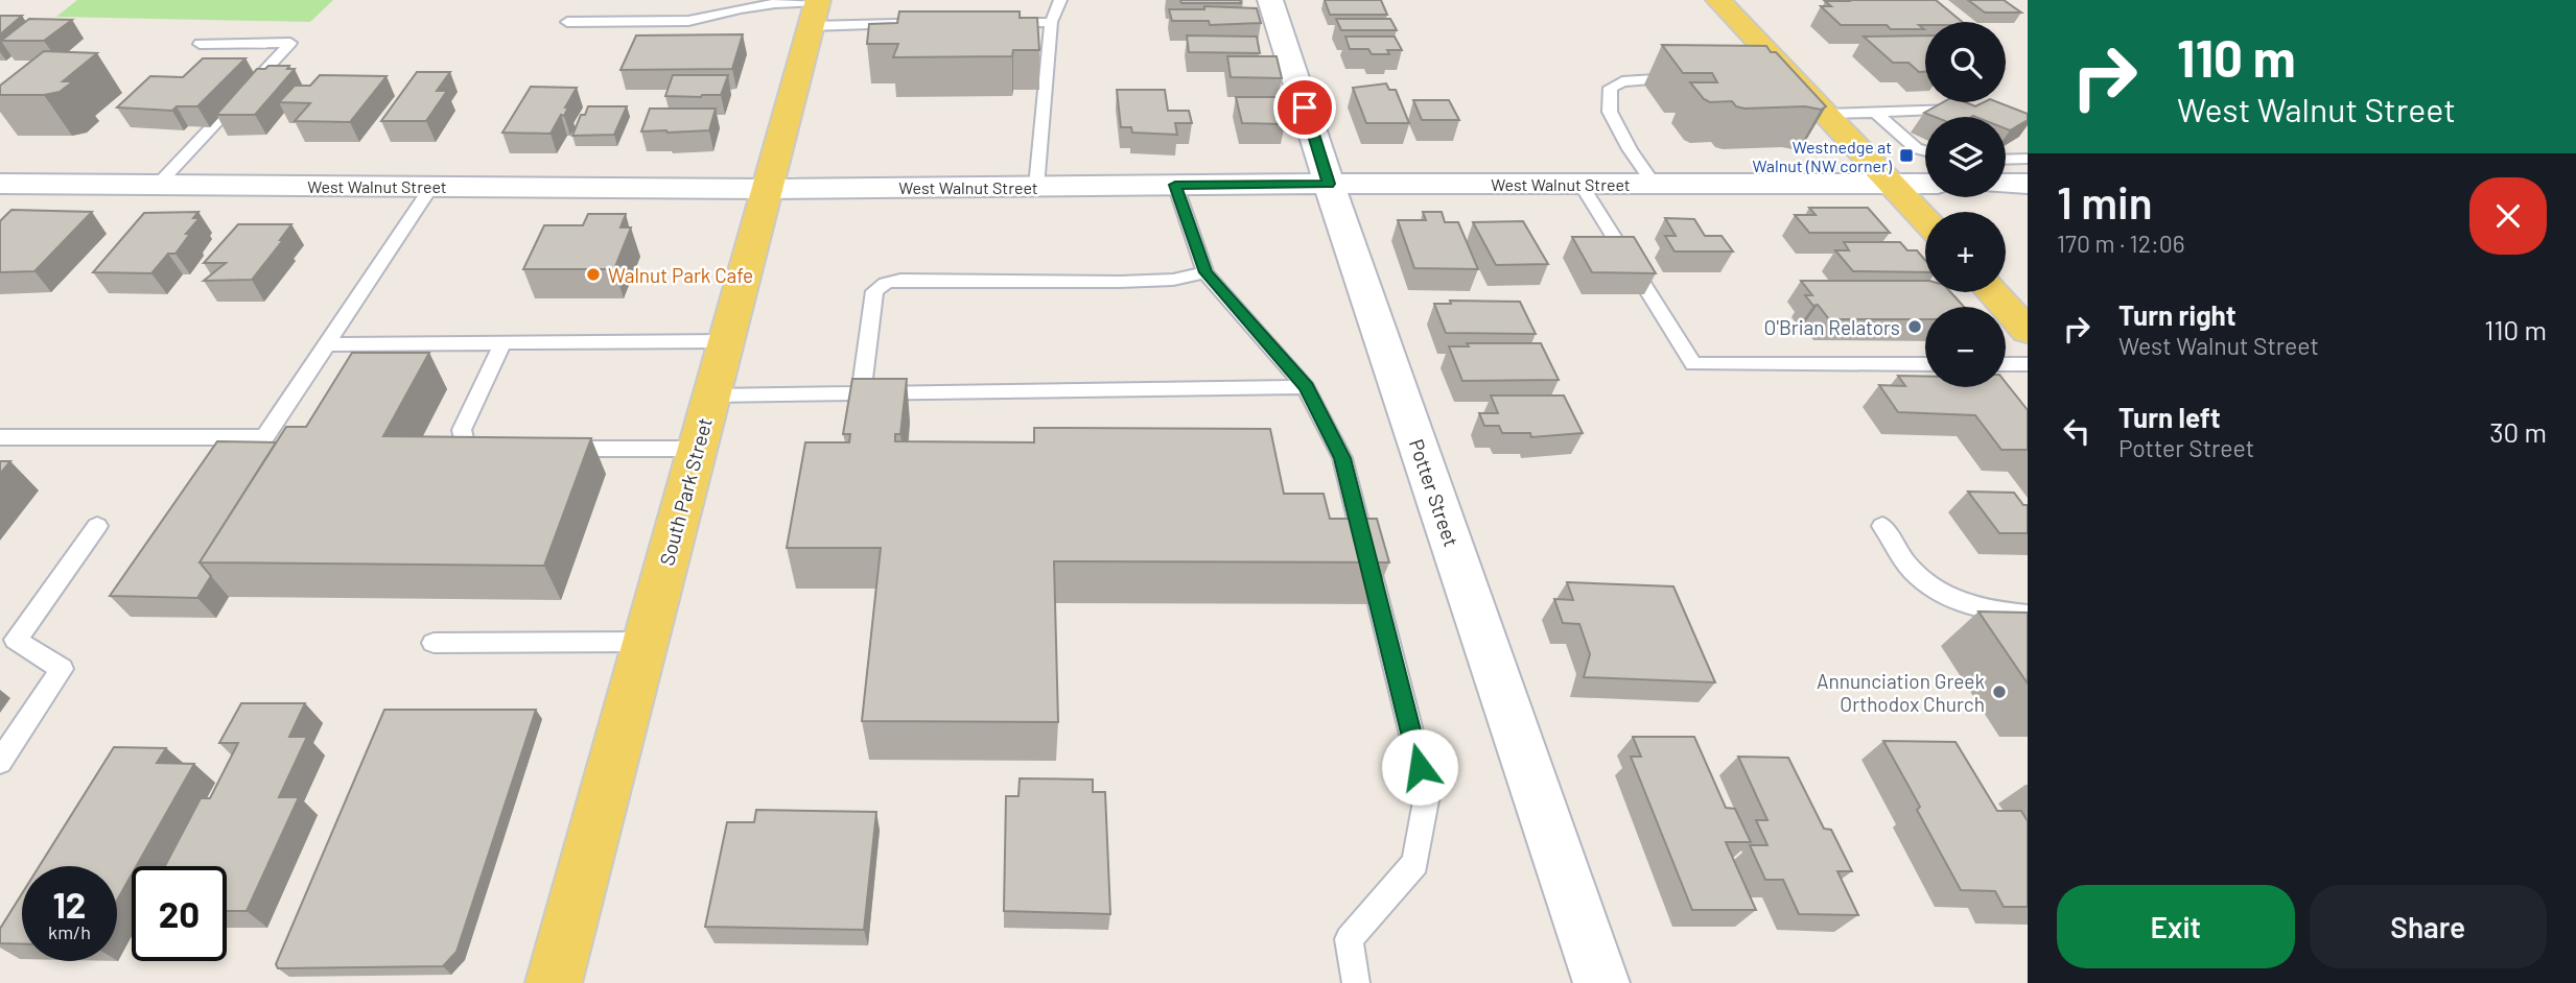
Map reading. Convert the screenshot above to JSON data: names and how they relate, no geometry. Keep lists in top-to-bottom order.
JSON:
{
  "streets": {
    "main road": ["South Park Street"],
    "street": ["West Walnut Street", "Potter Street"]
  },
  "crossings": [
    ["West Walnut Street", "South Park Street"],
    ["West Walnut Street", "Potter Street"]
  ],
  "places": {
    "transit": ["Westnedge at Walnut (NW corner)"],
    "other": ["Walnut Park Cafe", "O'Brian Relators", "Annunciation Greek Orthodox Church"]
  },
  "page": {
    "turn": ["110 m", "West Walnut Street"],
    "map_buttons": ["+", "−"],
    "heading": ["1 min", "170 m · 12:06"],
    "list": [
      {
        "name": "Turn right",
        "note": "West Walnut Street",
        "value": "110 m"
      },
      {
        "name": "Turn left",
        "note": "Potter Street",
        "value": "30 m"
      }
    ],
    "speed": "12 km/h",
    "limit": "20",
    "buttons": ["Exit", "Share"]
  }
}
